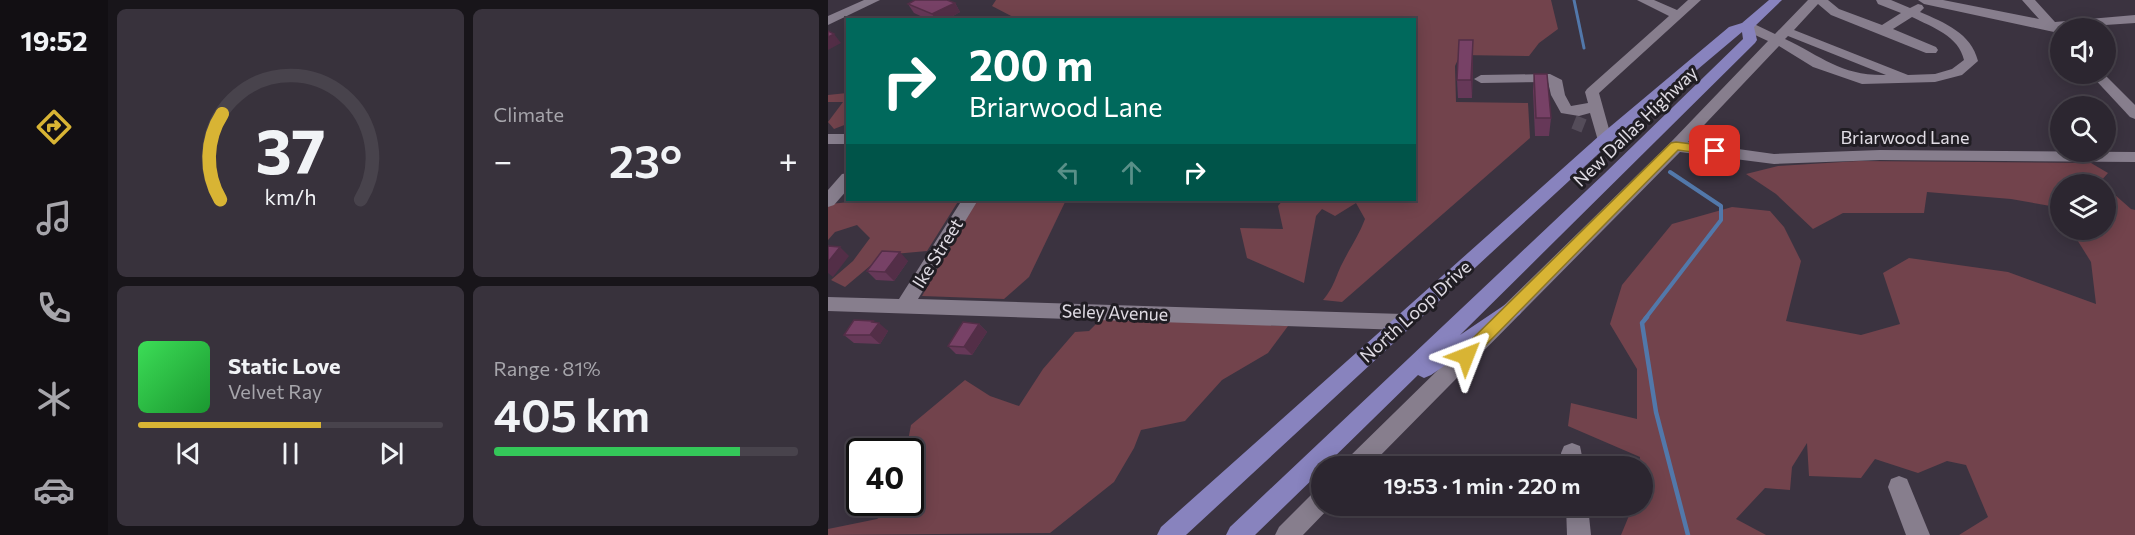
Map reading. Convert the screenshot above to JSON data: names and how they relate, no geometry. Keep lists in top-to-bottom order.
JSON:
{
  "streets": {
    "main road": ["New Dallas Highway", "North Loop Drive"],
    "street": ["Briarwood Lane", "Ike Street", "Seley Avenue"]
  },
  "crossings": [
    ["New Dallas Highway", "North Loop Drive"],
    ["Ike Street", "Seley Avenue"],
    ["North Loop Drive", "Seley Avenue"]
  ],
  "page": {
    "tabs": "19:52",
    "tile": [
      "Climate",
      ["Range · 81%", "405 km"]
    ],
    "turn": ["200 m", "Briarwood Lane"],
    "heat": ["−", "23°", "+"],
    "song": ["Static Love", "Velvet Ray"],
    "limit": "40",
    "trip": "19:53 · 1 min · 220 m",
    "gauge": ["37", "km/h"]
  }
}
